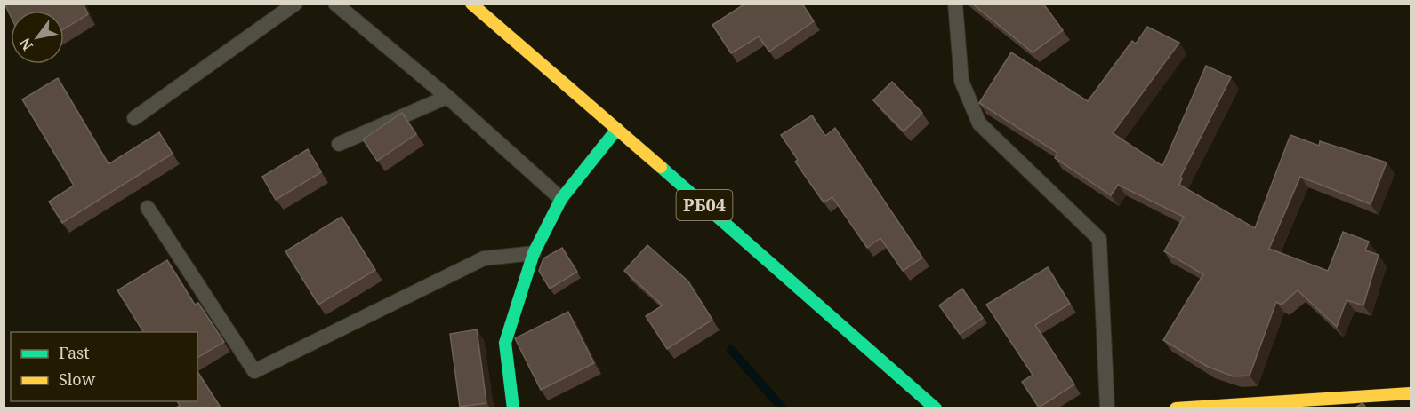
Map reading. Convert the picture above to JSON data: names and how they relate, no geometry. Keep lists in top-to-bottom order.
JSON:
{
  "streets": {
    "main road": ["РБ04"]
  },
  "legend": ["Fast", "Slow"],
  "north": "bottom left"
}
